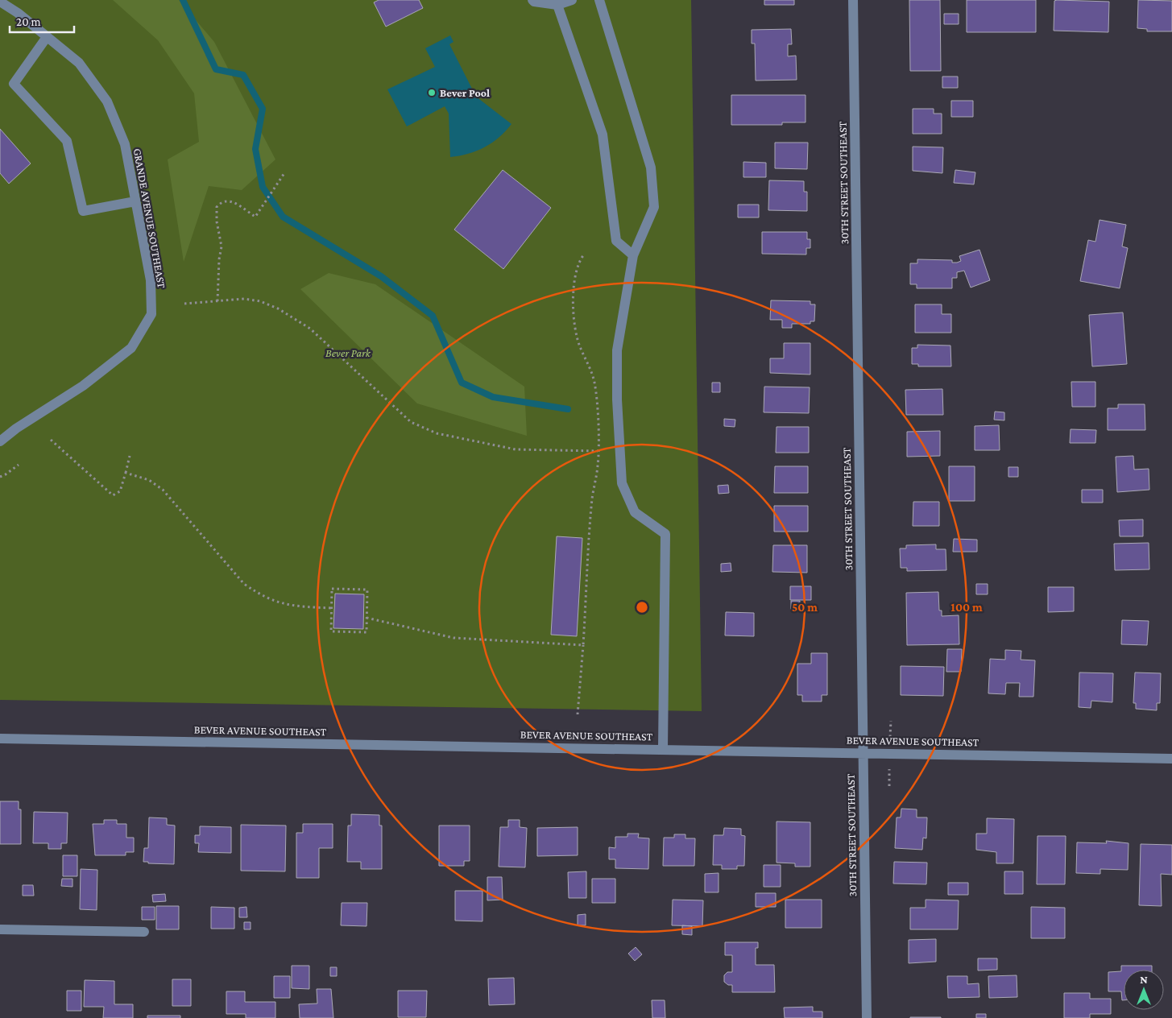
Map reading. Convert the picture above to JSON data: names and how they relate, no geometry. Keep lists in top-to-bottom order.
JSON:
{
  "streets": {
    "street": ["30TH STREET SOUTHEAST", "GRANDE AVENUE SOUTHEAST", "BEVER AVENUE SOUTHEAST"]
  },
  "crossings": [
    ["30TH STREET SOUTHEAST", "BEVER AVENUE SOUTHEAST"]
  ],
  "parks": ["Bever Park"],
  "places": ["Bever Pool"],
  "scale_bar": "20 m",
  "north": "top",
  "rings": ["50 m", "100 m"]
}
